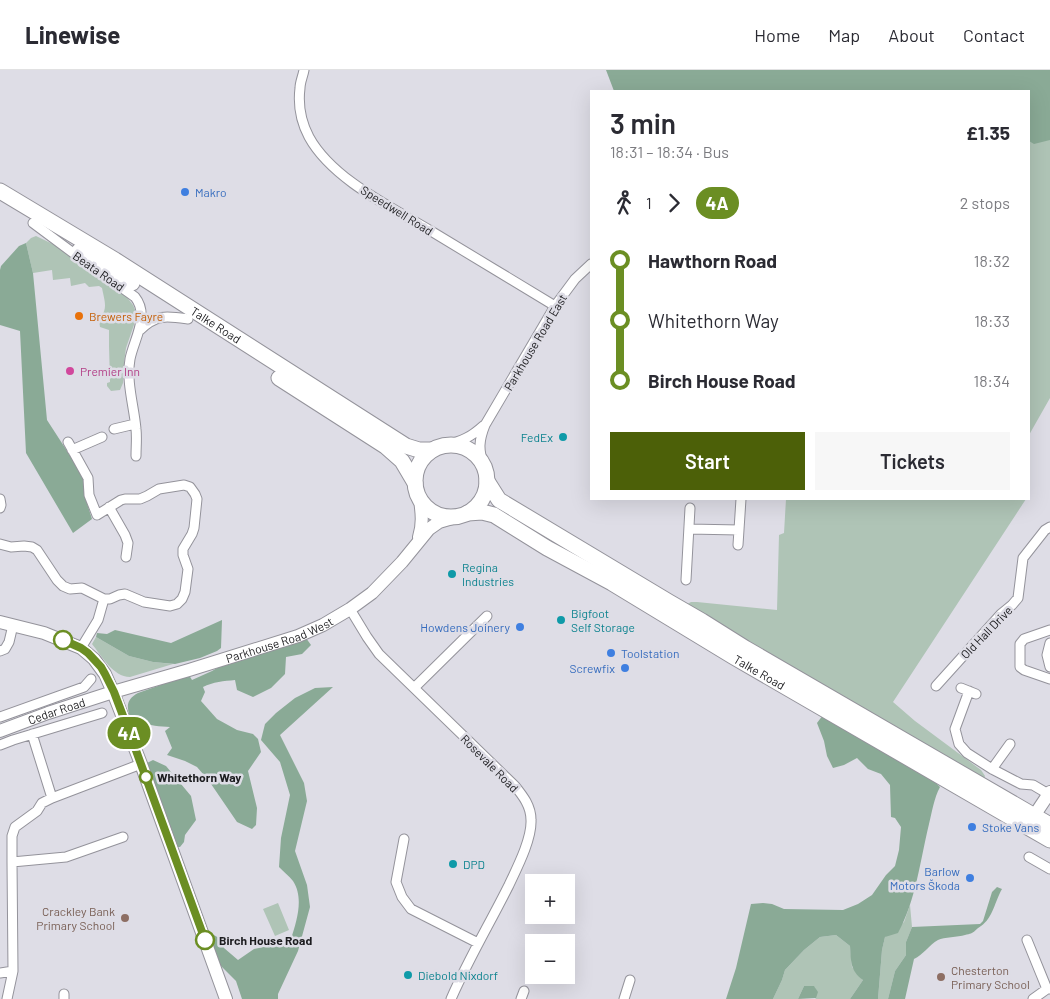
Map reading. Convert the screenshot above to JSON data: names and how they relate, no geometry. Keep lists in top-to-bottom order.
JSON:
{
  "streets": {
    "highway": ["Talke Road"],
    "street": [
      "Speedwell Road",
      "Beata Road",
      "Parkhouse Road East",
      "Old Hall Drive",
      "Parkhouse Road West",
      "Cedar Road",
      "Rosevale Road"
    ]
  },
  "crossings": [
    ["Speedwell Road", "Parkhouse Road East"],
    ["Beata Road", "Talke Road"],
    ["Talke Road", "Parkhouse Road East"],
    ["Talke Road", "Parkhouse Road West"],
    ["Parkhouse Road East", "Parkhouse Road West"],
    ["Parkhouse Road West", "Cedar Road"],
    ["Parkhouse Road West", "Rosevale Road"]
  ],
  "places": [
    "Makro",
    "Brewers Fayre",
    "Premier Inn",
    "FedEx",
    "Regina Industries",
    "Bigfoot Self Storage",
    "Howdens Joinery",
    "Toolstation",
    "Screwfix",
    "Whitethorn Way",
    "Stoke Vans",
    "DPD",
    "Barlow Motors Škoda",
    "Crackley Bank Primary School",
    "Birch House Road",
    "Diebold Nixdorf",
    "Chesterton Primary School"
  ],
  "lines": ["bus line 4A"],
  "page": {
    "header": "Linewise",
    "nav": [
      "Home",
      "Map",
      "About",
      "Contact"
    ],
    "on_map": "4A",
    "heading": ["3 min", "18:31 – 18:34 · Bus", "£1.35"],
    "legs": ["1", "4A", "2 stops"],
    "list": [
      {
        "name": "Hawthorn Road",
        "value": "18:32"
      },
      {
        "name": "Whitethorn Way",
        "value": "18:33"
      },
      {
        "name": "Birch House Road",
        "value": "18:34"
      }
    ],
    "buttons": ["Start", "Tickets"],
    "map_buttons": ["+", "−"]
  }
}
